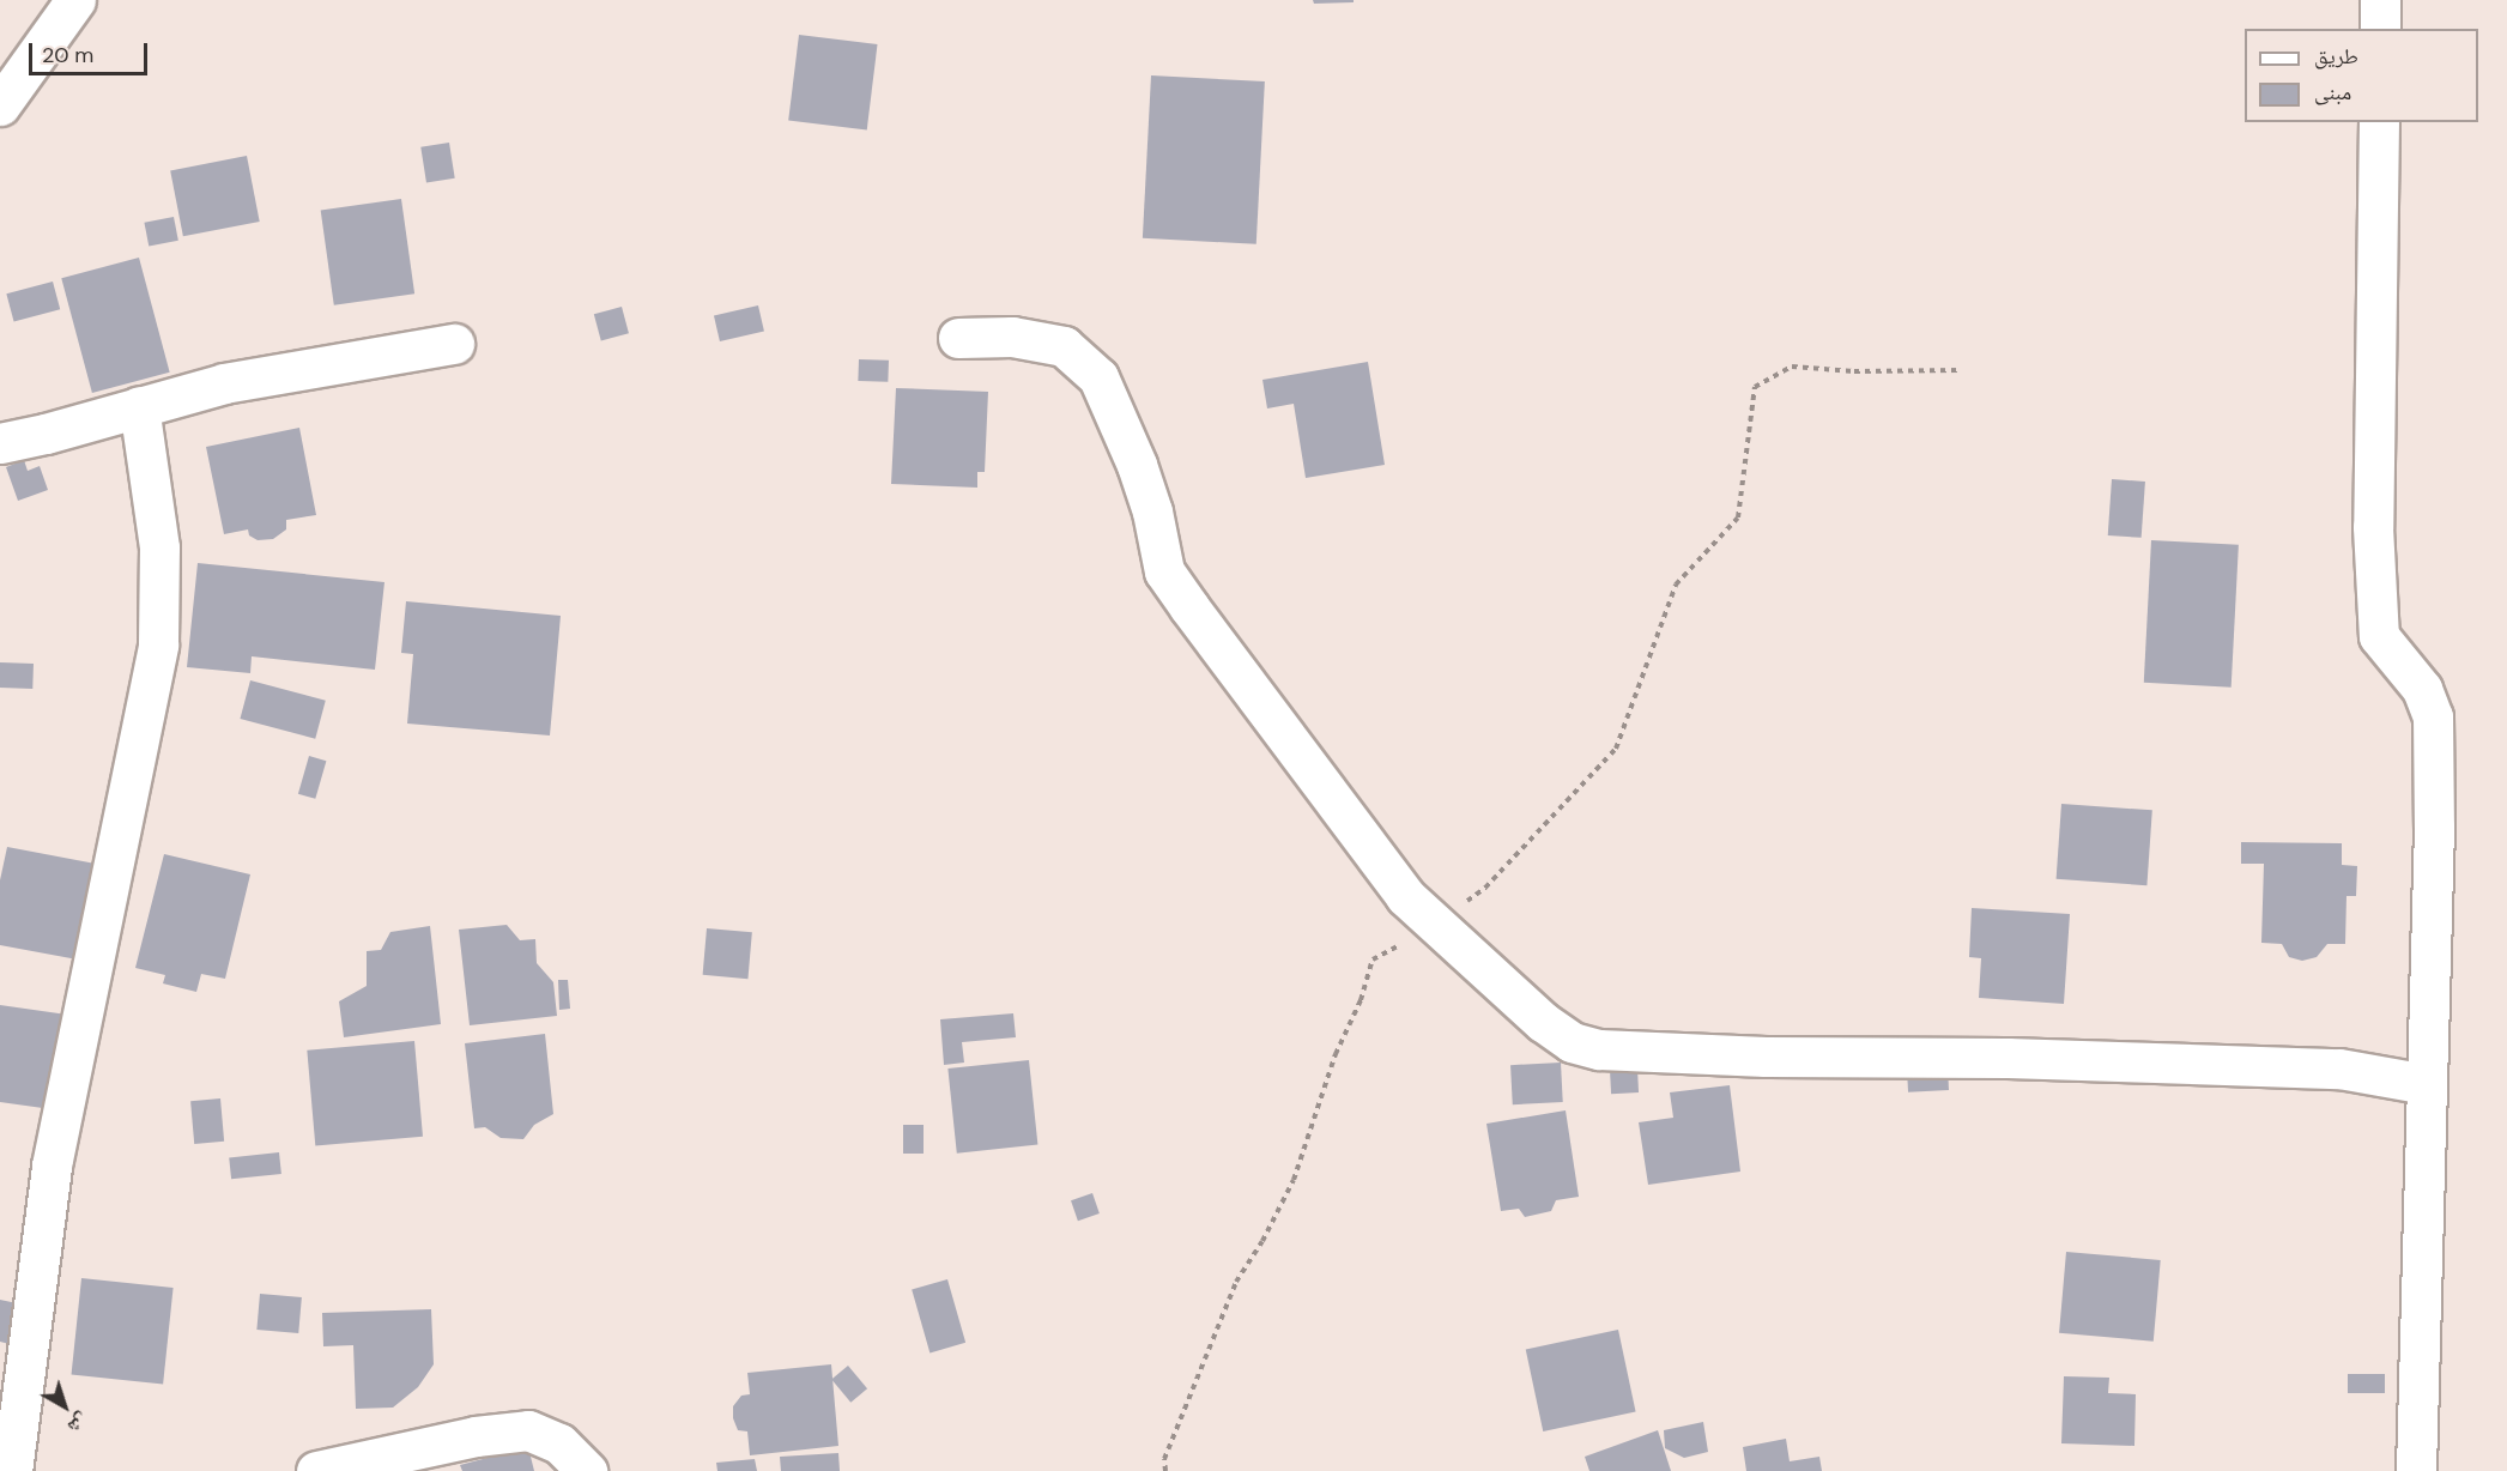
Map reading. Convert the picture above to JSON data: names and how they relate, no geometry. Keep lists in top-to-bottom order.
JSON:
{
  "legend": ["طريق", "مبنى"],
  "scale_bar": "20 m",
  "north": "bottom right"
}
